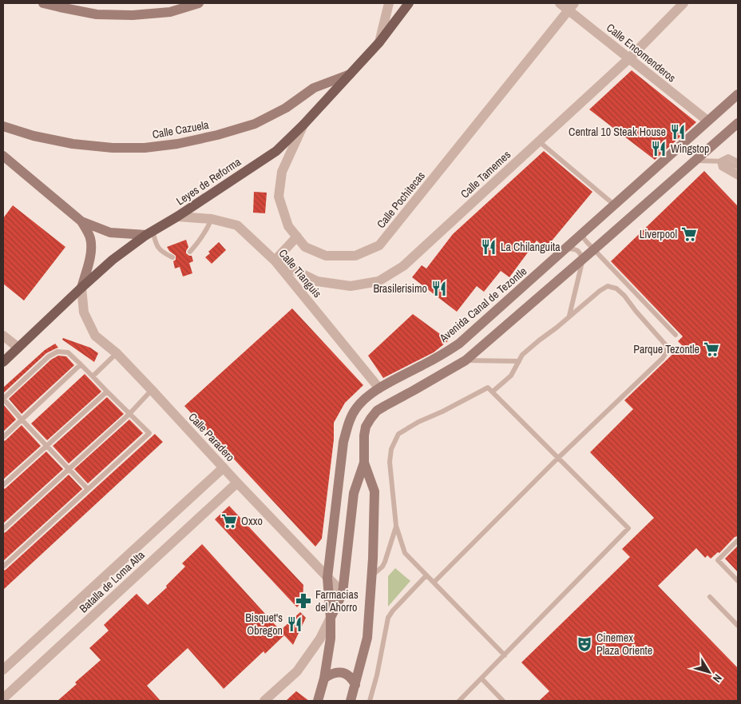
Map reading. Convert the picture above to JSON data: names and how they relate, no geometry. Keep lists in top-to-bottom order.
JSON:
{
  "streets": {
    "main road": ["Calle Cazuela", "Leyes de Reforma", "Avenida Canal de Tezontle"],
    "street": [
      "Calle Encomenderos",
      "Calle Tamemes",
      "Calle Pochitecas",
      "Calle Tianguis",
      "Calle Paradero",
      "Batalla de Loma Alta"
    ]
  },
  "crossings": [
    ["Calle Encomenderos", "Calle Tamemes"],
    ["Calle Encomenderos", "Calle Pochitecas"],
    ["Calle Encomenderos", "Avenida Canal de Tezontle"],
    ["Calle Cazuela", "Leyes de Reforma"],
    ["Calle Tamemes", "Calle Tianguis"],
    ["Leyes de Reforma", "Calle Pochitecas"],
    ["Leyes de Reforma", "Calle Tianguis"],
    ["Leyes de Reforma", "Calle Paradero"],
    ["Calle Tianguis", "Avenida Canal de Tezontle"],
    ["Avenida Canal de Tezontle", "Calle Paradero"],
    ["Calle Paradero", "Batalla de Loma Alta"]
  ],
  "places": {
    "restaurant": [
      "Central 10 Steak House",
      "Wingstop",
      "La Chilanguita",
      "Brasilerisimo",
      "Bisquet's Obregon"
    ],
    "supermarket": ["Liverpool", "Parque Tezontle", "Oxxo"],
    "pharmacy": ["Farmacias del Ahorro"],
    "theatre": ["Cinemex Plaza Oriente"]
  },
  "north": "bottom right"
}
